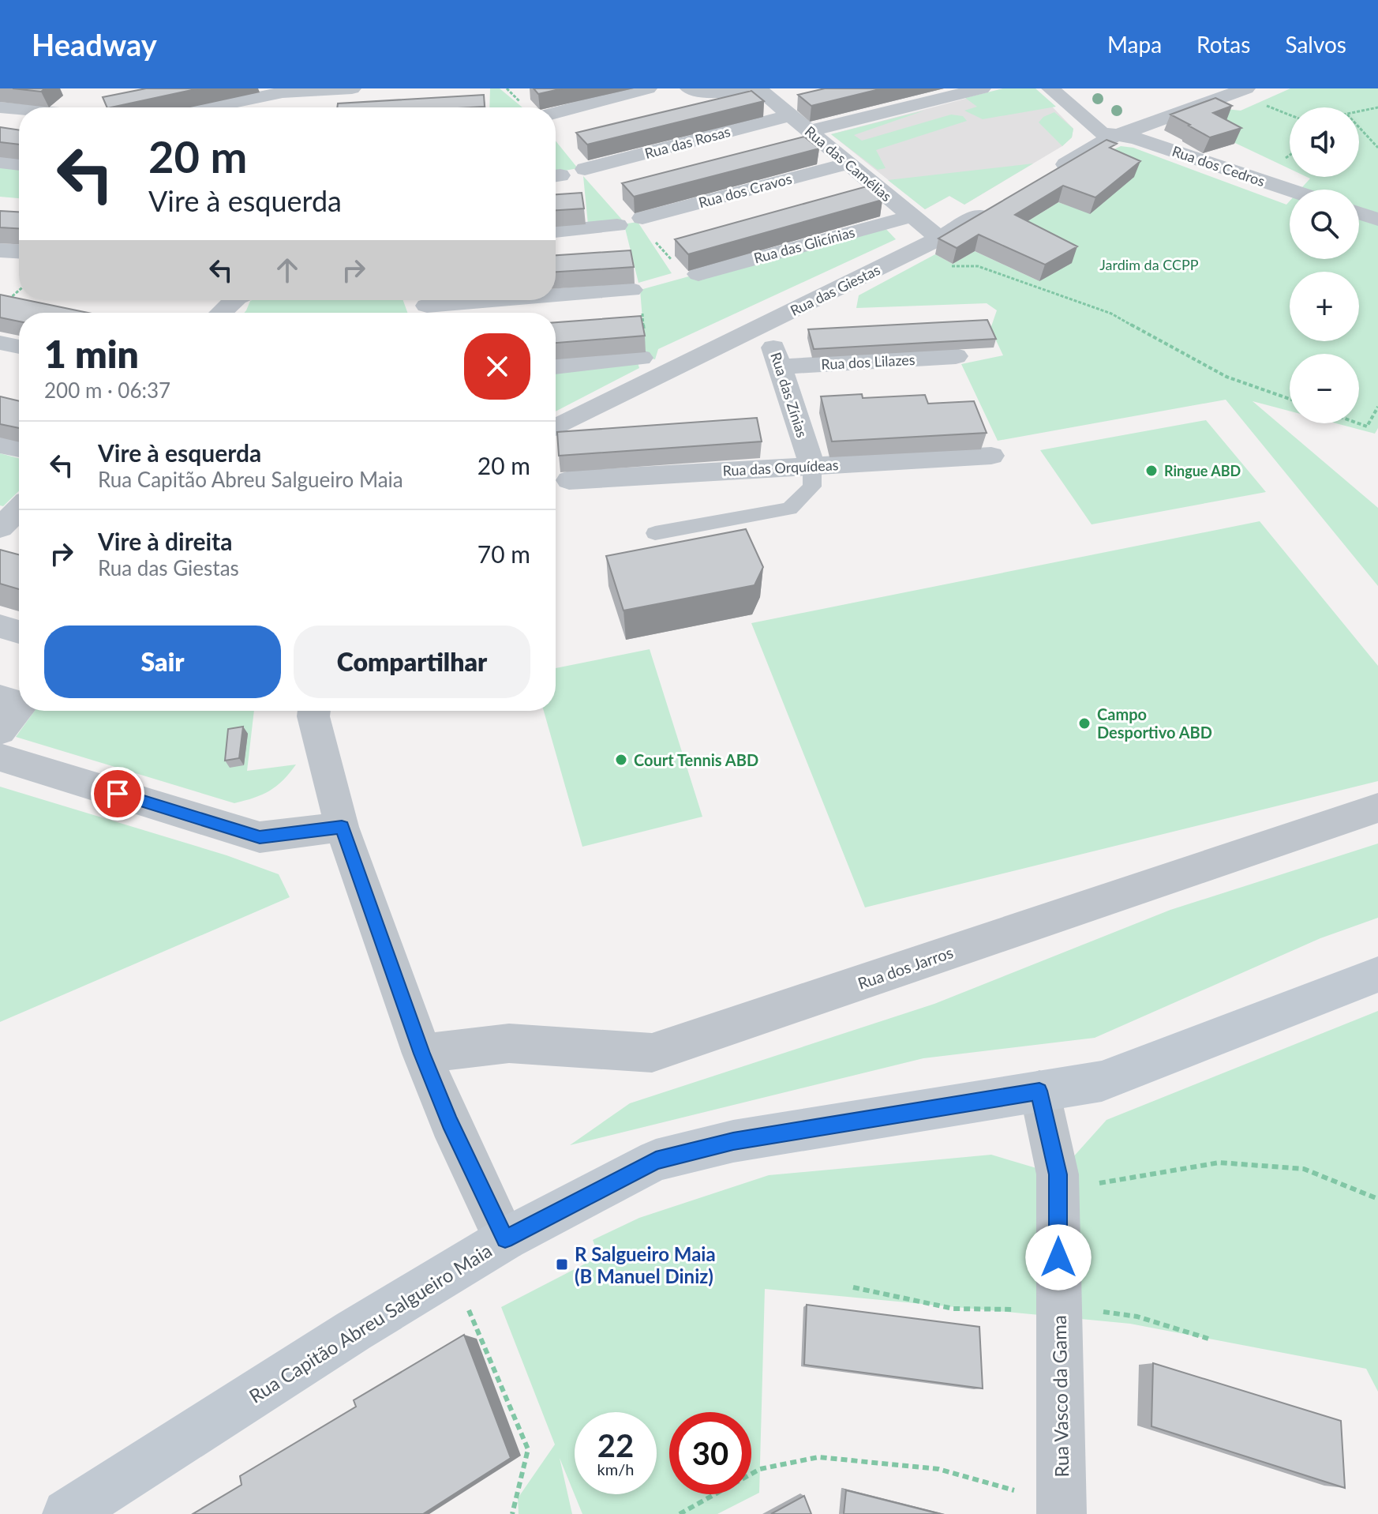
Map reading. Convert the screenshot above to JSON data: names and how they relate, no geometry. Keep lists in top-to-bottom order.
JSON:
{
  "streets": {
    "street": [
      "Rua das Rosas",
      "Rua das Camélias",
      "Rua dos Cedros",
      "Rua dos Cravos",
      "Rua das Glicínias",
      "Rua das Giestas",
      "Rua dos Lilazes",
      "Rua das Zínias",
      "Rua das Orquídeas",
      "Rua dos Jarros",
      "Rua Capitão Abreu Salgueiro Maia",
      "Rua Vasco da Gama"
    ]
  },
  "crossings": [
    ["Rua das Rosas", "Rua das Camélias"],
    ["Rua das Camélias", "Rua dos Cravos"],
    ["Rua das Camélias", "Rua das Glicínias"],
    ["Rua das Camélias", "Rua das Giestas"],
    ["Rua das Giestas", "Rua das Zínias"],
    ["Rua dos Lilazes", "Rua das Zínias"],
    ["Rua das Zínias", "Rua das Orquídeas"],
    ["Rua Capitão Abreu Salgueiro Maia", "Rua Vasco da Gama"]
  ],
  "parks": ["Jardim da CCPP"],
  "places": {
    "other": ["Ringue ABD", "Campo Desportivo ABD", "Court Tennis ABD"],
    "transit": ["R Salgueiro Maia (B Manuel Diniz)"]
  },
  "page": {
    "header": "Headway",
    "nav": ["Mapa", "Rotas", "Salvos"],
    "map_buttons": ["+", "−"],
    "turn": ["20 m", "Vire à esquerda"],
    "heading": ["1 min", "200 m · 06:37"],
    "list": [
      {
        "name": "Vire à esquerda",
        "note": "Rua Capitão Abreu Salgueiro Maia",
        "value": "20 m"
      },
      {
        "name": "Vire à direita",
        "note": "Rua das Giestas",
        "value": "70 m"
      }
    ],
    "buttons": ["Sair", "Compartilhar"],
    "speed": "22 km/h",
    "limit": "30"
  }
}
